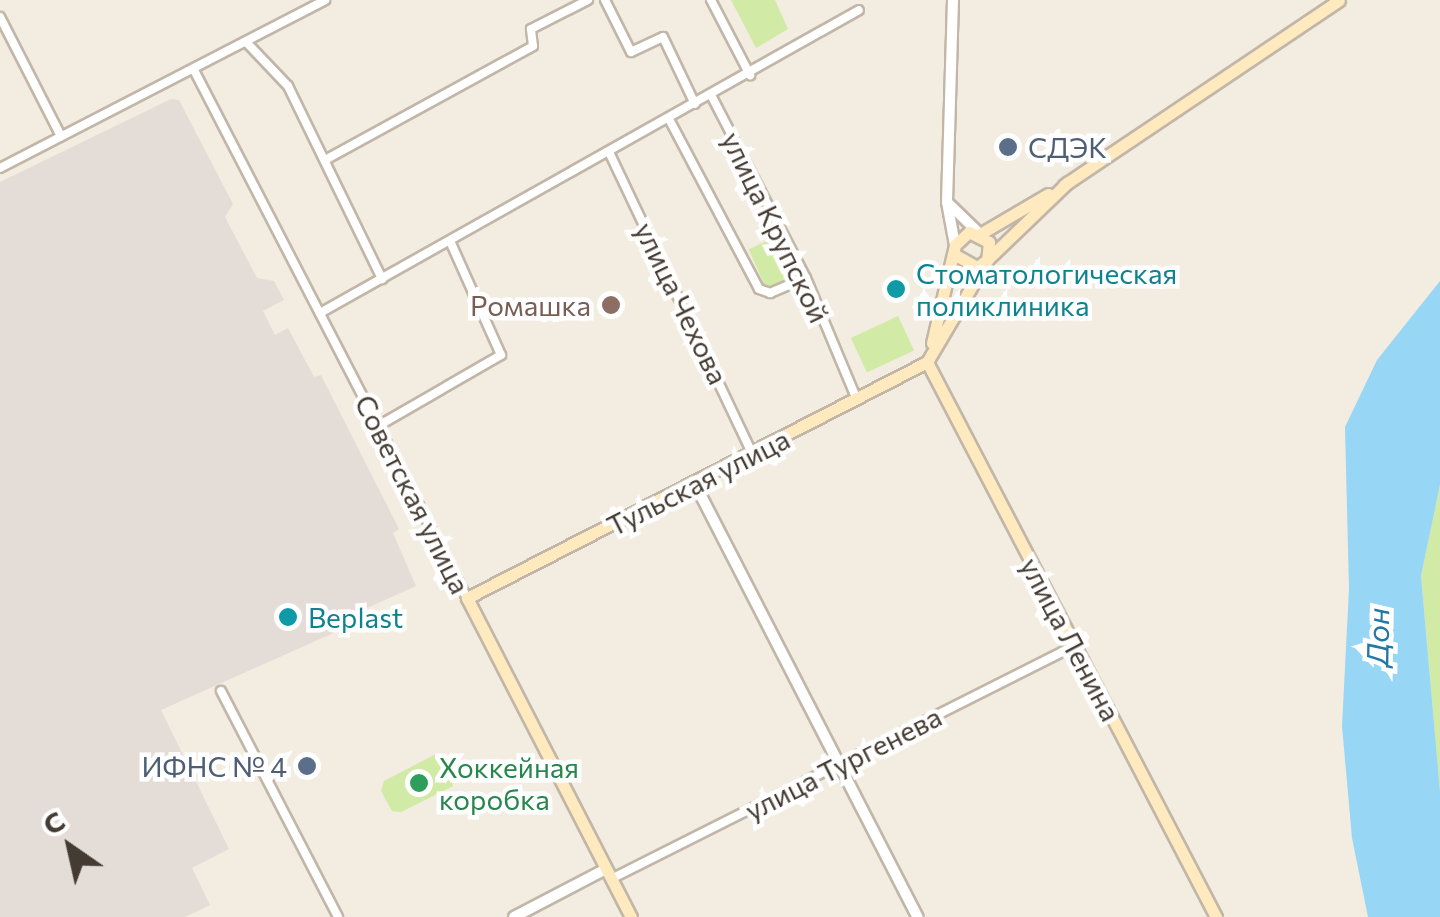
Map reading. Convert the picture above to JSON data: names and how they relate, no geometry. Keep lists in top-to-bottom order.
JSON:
{
  "streets": {
    "main road": ["Тульская улица", "Советская улица", "улица Ленина"],
    "street": ["улица Крупской", "улица Чехова", "улица Тургенева"]
  },
  "crossings": [
    ["улица Крупской", "Тульская улица"],
    ["улица Чехова", "Тульская улица"],
    ["Тульская улица", "Советская улица"],
    ["Тульская улица", "улица Ленина"],
    ["Советская улица", "улица Тургенева"],
    ["улица Ленина", "улица Тургенева"]
  ],
  "water": ["Дон"],
  "places": [
    "СДЭК",
    "Стоматологическая поликлиника",
    "Ромашка",
    "Beplast",
    "ИФНС № 4",
    "Хоккейная коробка"
  ],
  "north": "top left"
}
